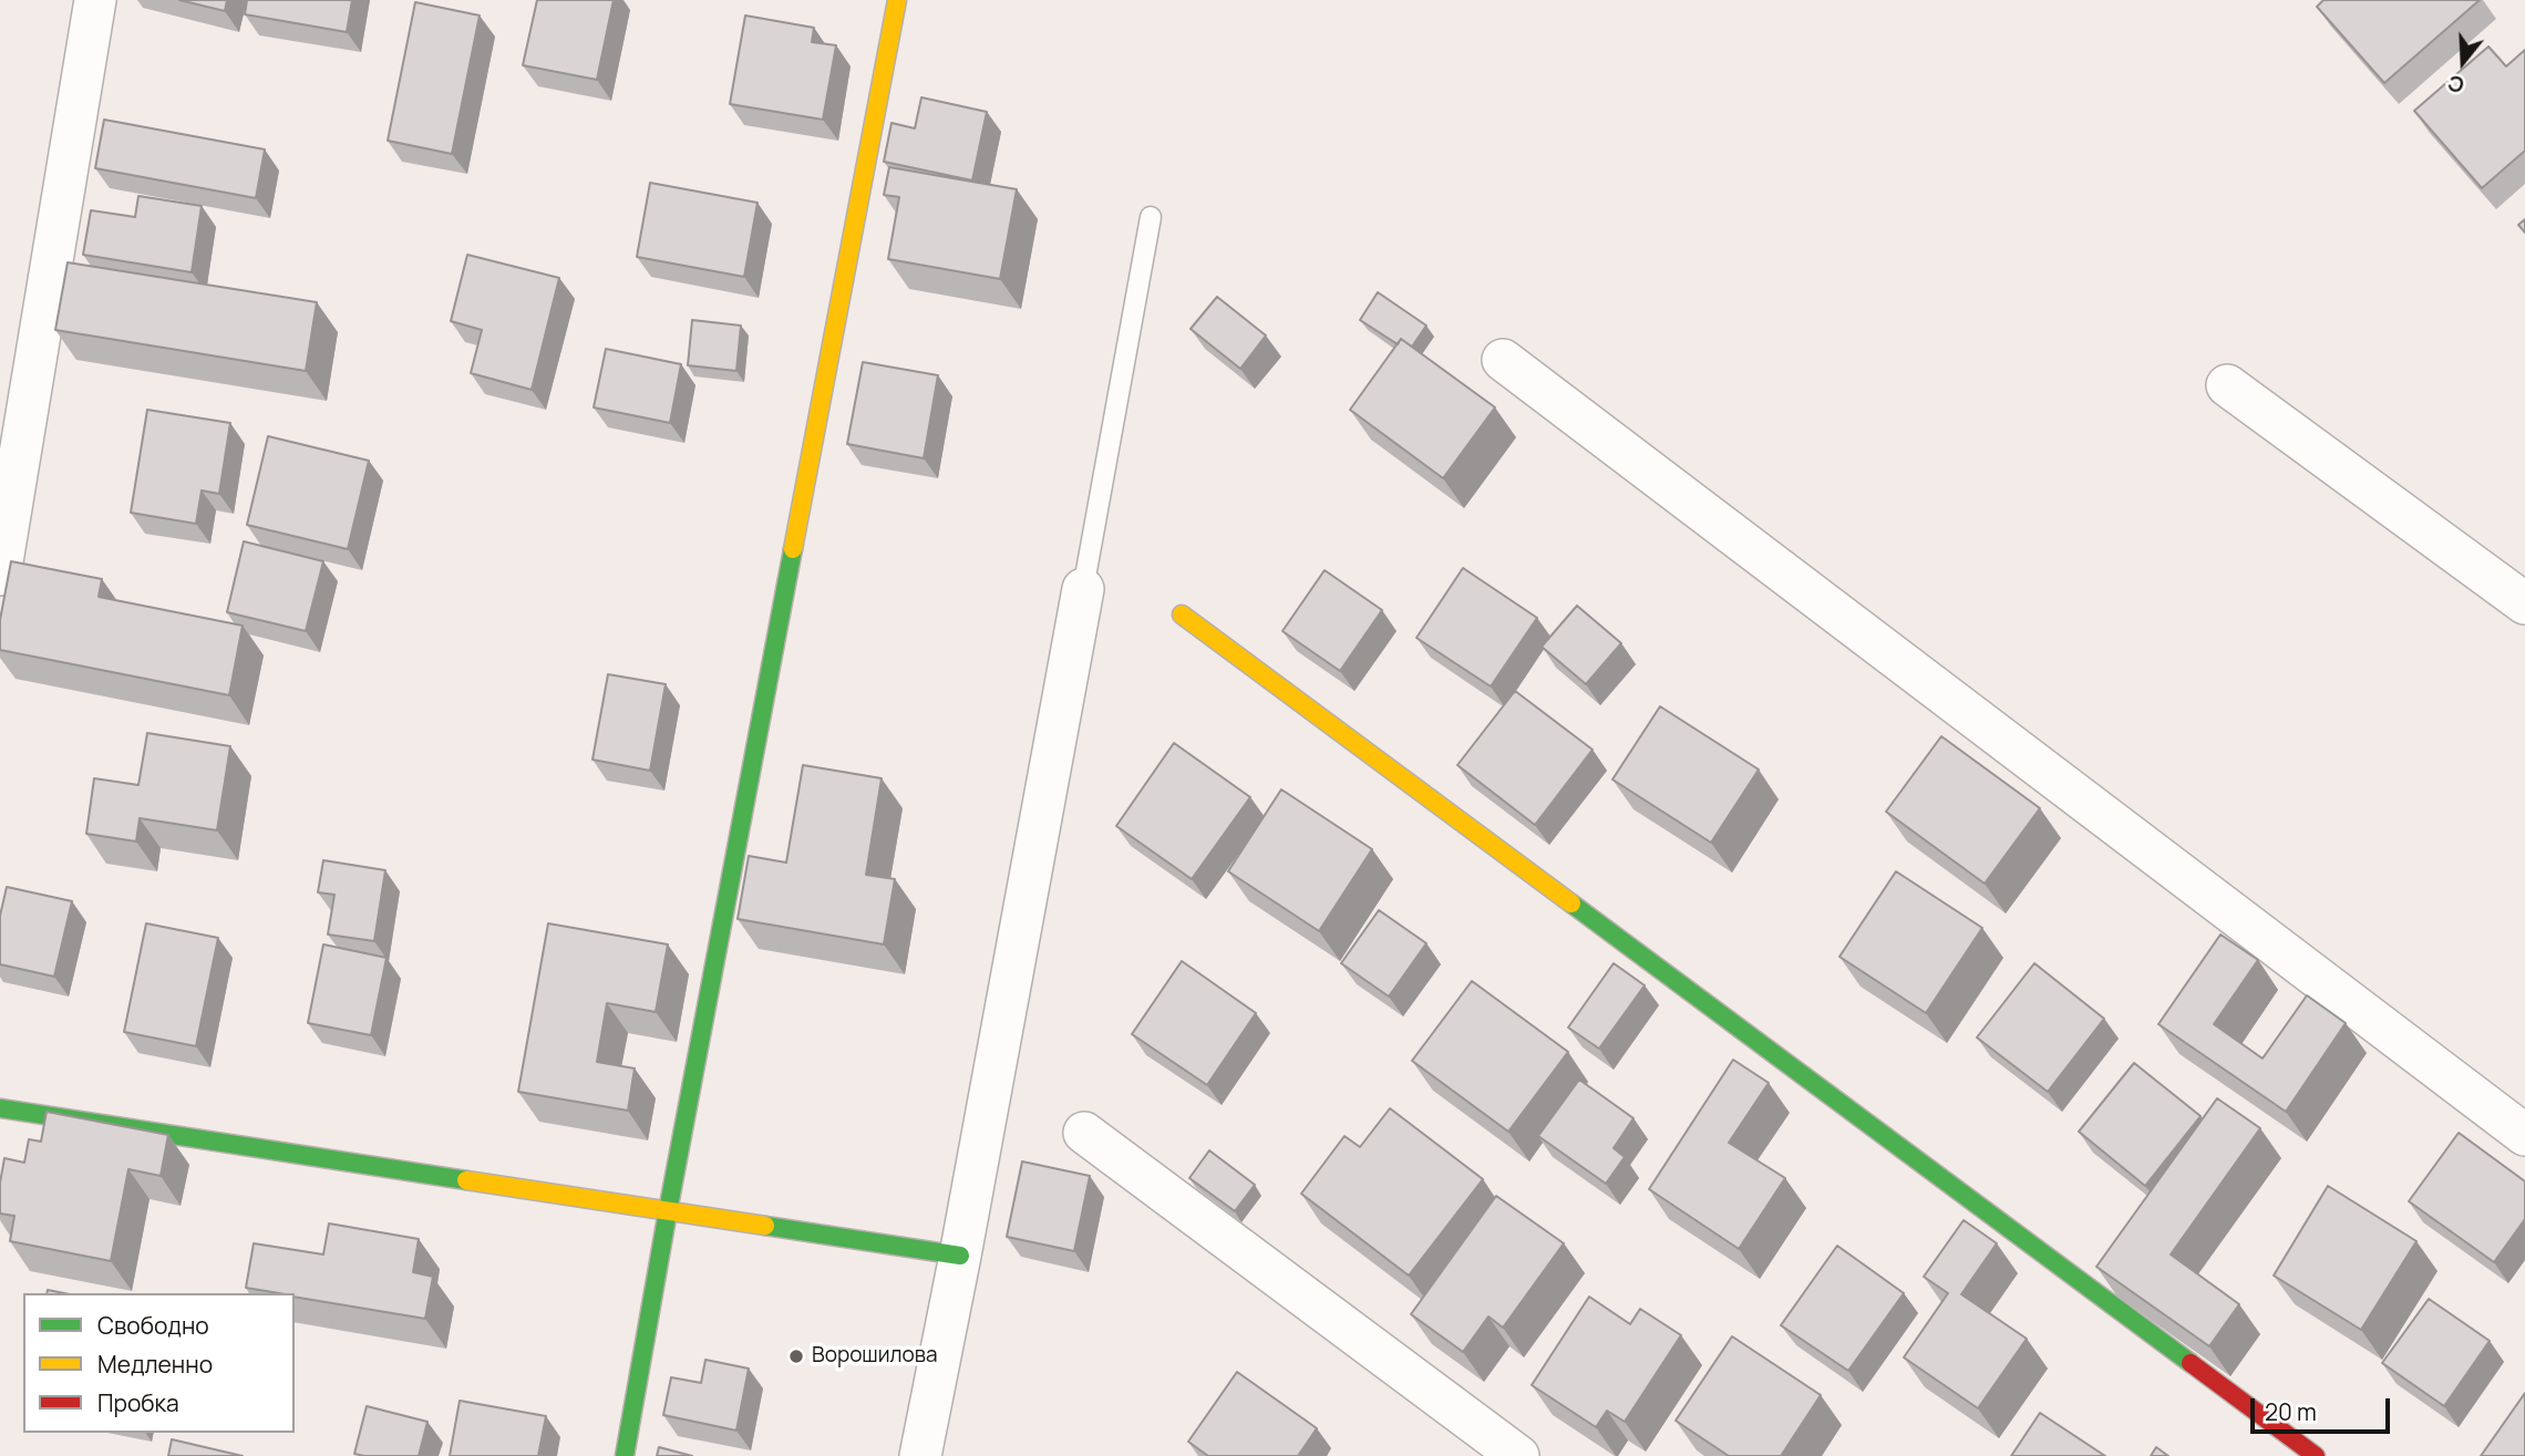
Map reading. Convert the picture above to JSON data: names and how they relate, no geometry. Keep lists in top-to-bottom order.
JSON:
{
  "places": ["Ворошилова"],
  "legend": ["Свободно", "Медленно", "Пробка"],
  "scale_bar": "20 m",
  "north": "bottom"
}
